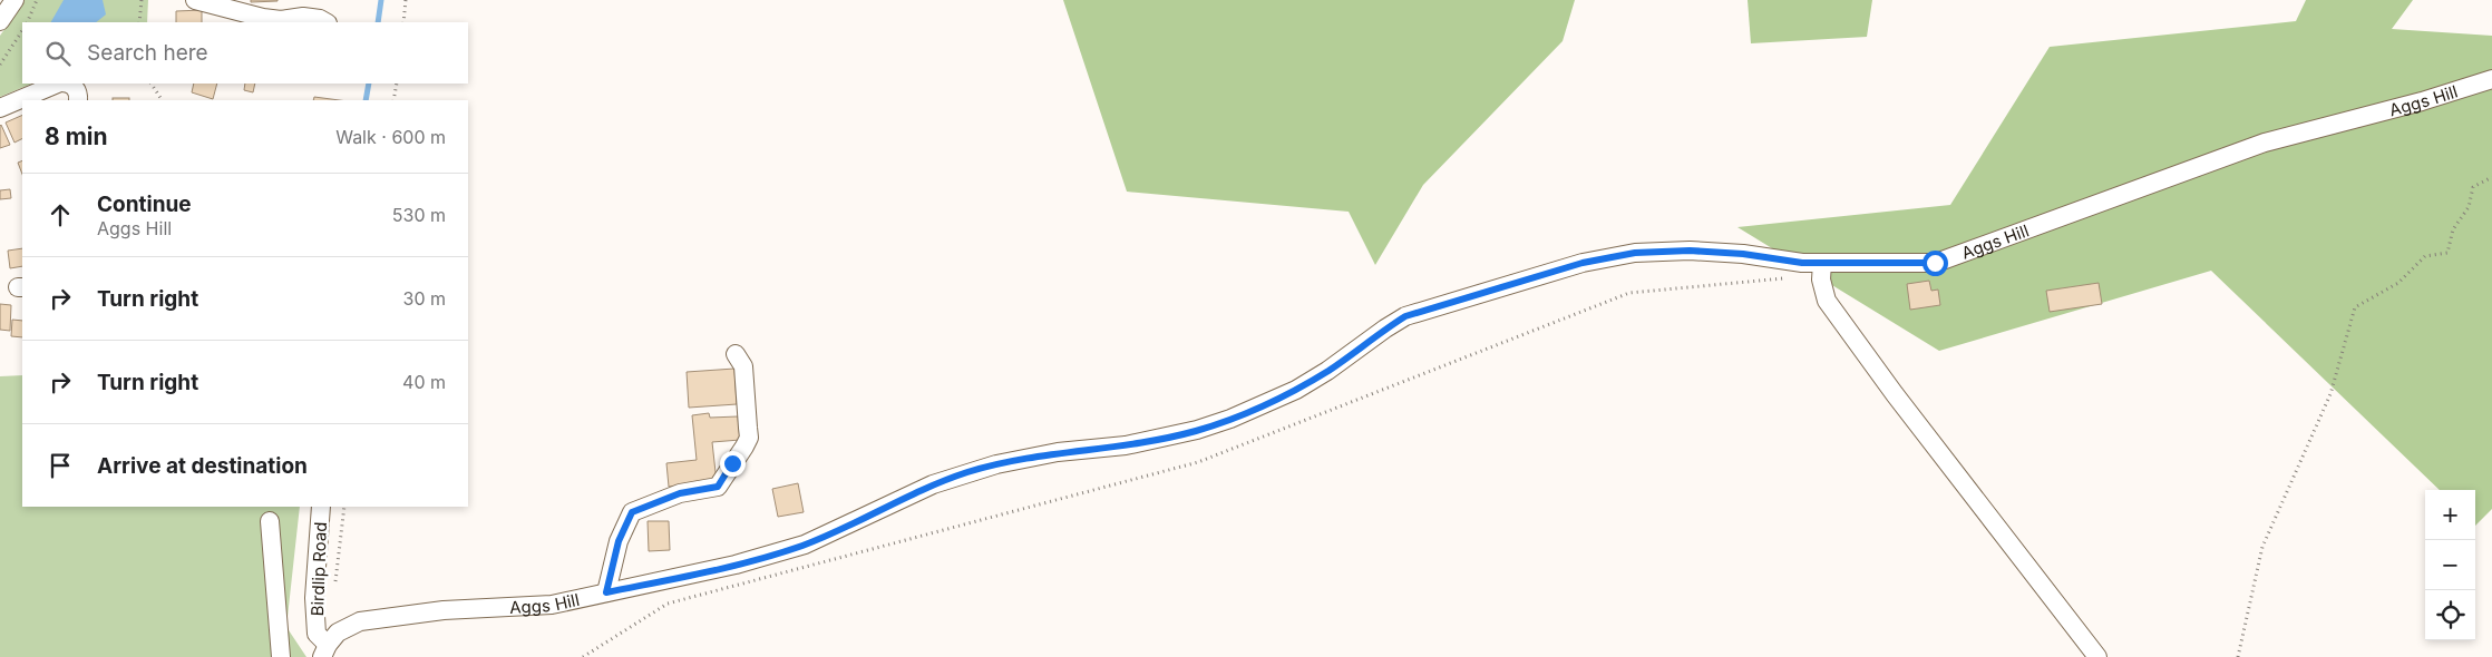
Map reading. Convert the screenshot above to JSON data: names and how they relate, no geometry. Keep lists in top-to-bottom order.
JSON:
{
  "streets": {
    "street": ["Aggs Hill", "Birdlip Road"]
  },
  "crossings": [
    ["Aggs Hill", "Birdlip Road"]
  ],
  "page": {
    "search": "Search here",
    "heading": ["8 min", "Walk · 600 m"],
    "list": [
      ["Continue", "Aggs Hill", "530 m"],
      ["Turn right", "30 m"],
      ["Turn right", "40 m"],
      "Arrive at destination"
    ],
    "map_buttons": ["+", "−"]
  }
}
